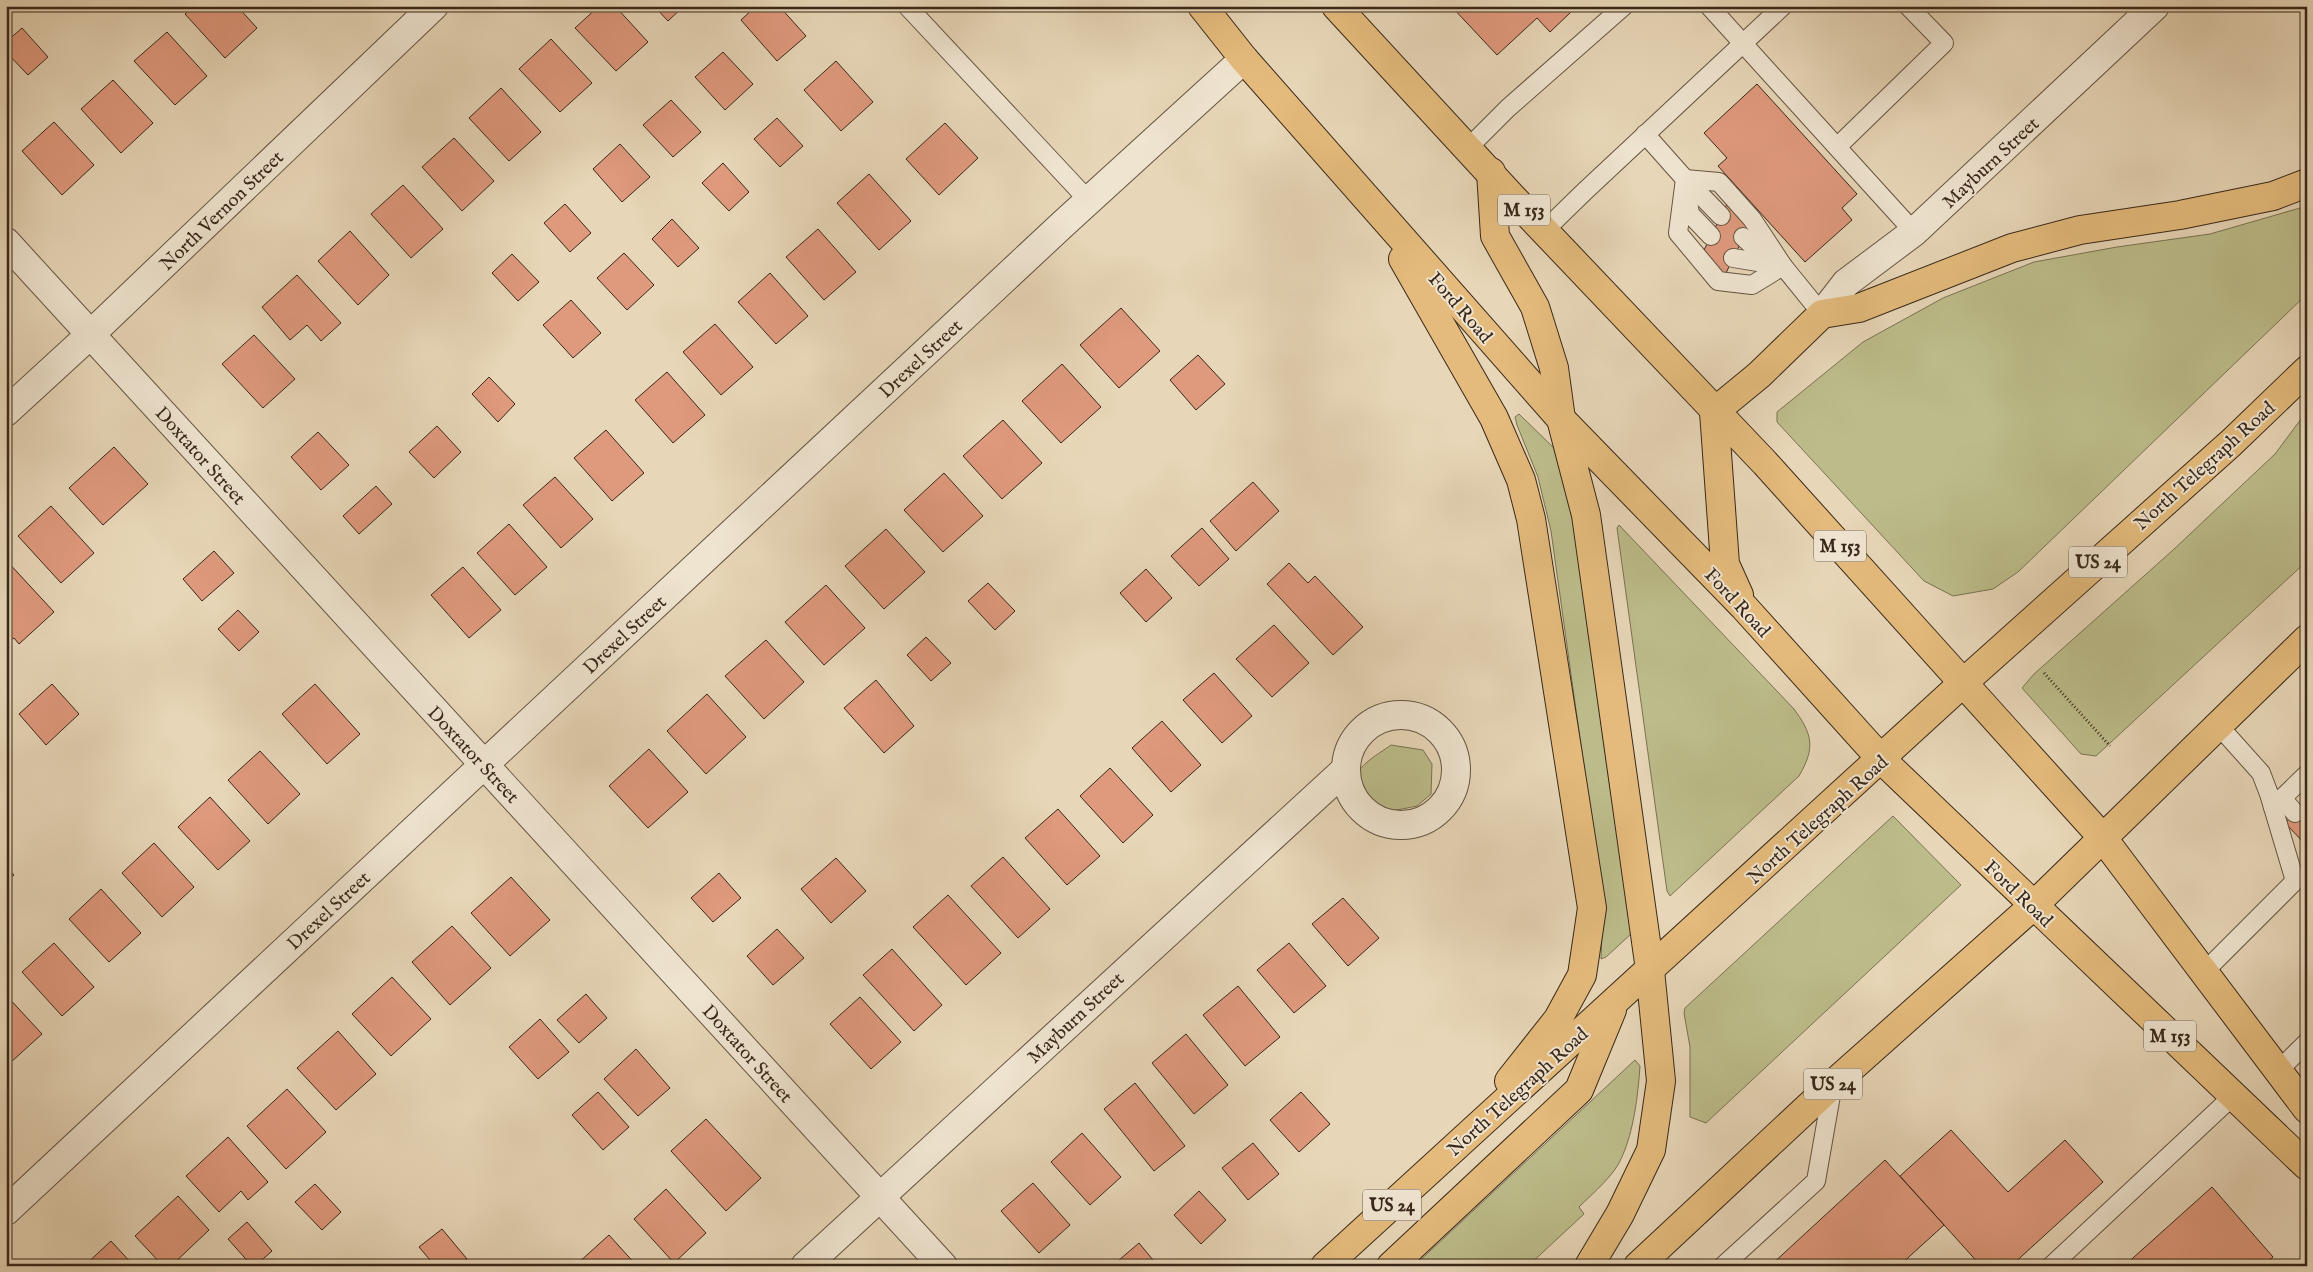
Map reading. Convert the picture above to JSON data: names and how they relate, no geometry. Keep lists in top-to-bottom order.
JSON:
{
  "streets": {
    "main road": [
      "M 153",
      "Ford Road",
      "North Telegraph Road",
      "US 24"
    ],
    "street": [
      "Mayburn Street",
      "North Vernon Street",
      "Drexel Street",
      "Doxtator Street"
    ]
  },
  "crossings": [
    ["Mayburn Street", "Doxtator Street"],
    ["North Vernon Street", "Doxtator Street"],
    ["M 153", "North Telegraph Road"],
    ["M 153", "US 24"],
    ["Ford Road", "Drexel Street"],
    ["Ford Road", "North Telegraph Road"],
    ["Ford Road", "US 24"],
    ["Drexel Street", "Doxtator Street"]
  ]
}
